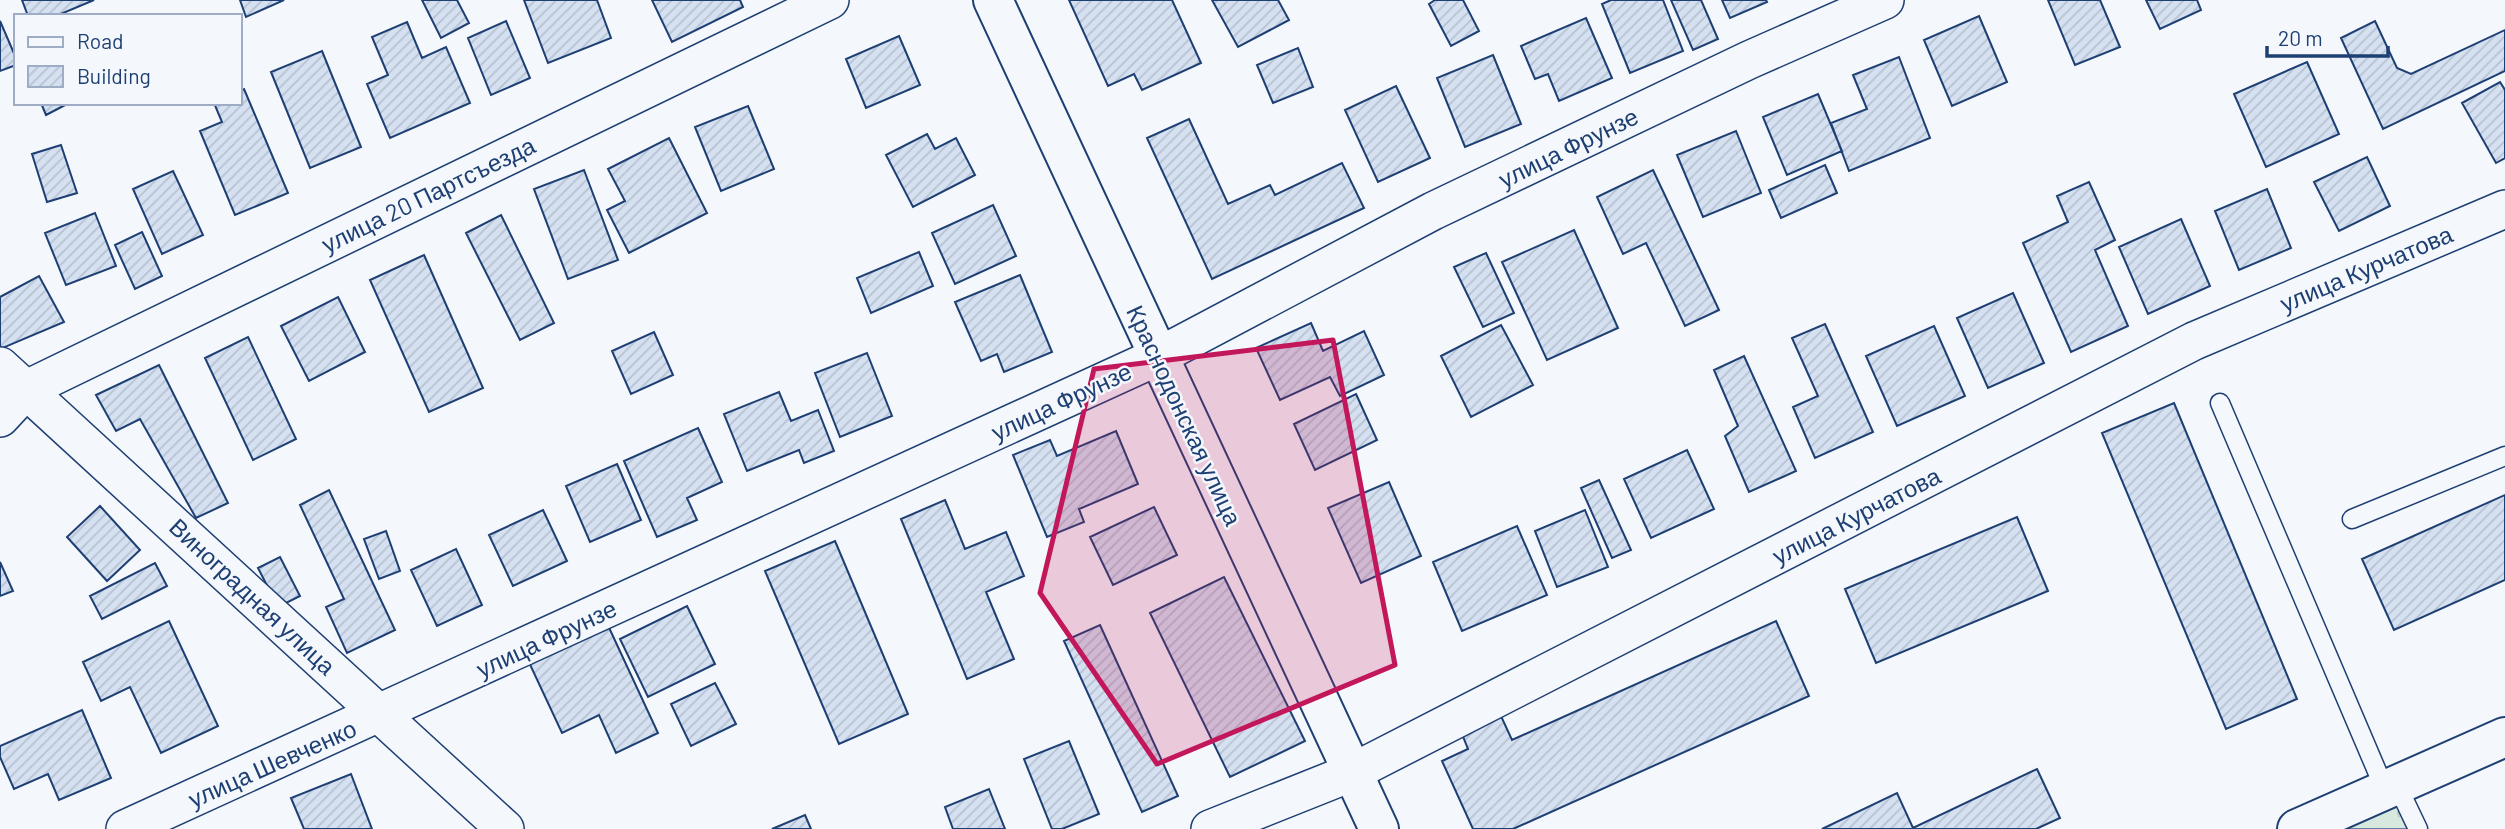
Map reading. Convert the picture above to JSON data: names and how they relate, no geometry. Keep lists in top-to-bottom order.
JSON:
{
  "streets": {
    "street": [
      "улица Фрунзе",
      "улица 20 Партсъезда",
      "улица Курчатова",
      "Краснодонская улица",
      "Виноградная улица",
      "улица Шевченко"
    ]
  },
  "crossings": [
    ["улица Фрунзе", "Краснодонская улица"],
    ["улица Фрунзе", "Виноградная улица"],
    ["улица Фрунзе", "улица Шевченко"],
    ["улица 20 Партсъезда", "Виноградная улица"],
    ["улица Курчатова", "Краснодонская улица"],
    ["Виноградная улица", "улица Шевченко"]
  ],
  "legend": ["Road", "Building"],
  "scale_bar": "20 m"
}
